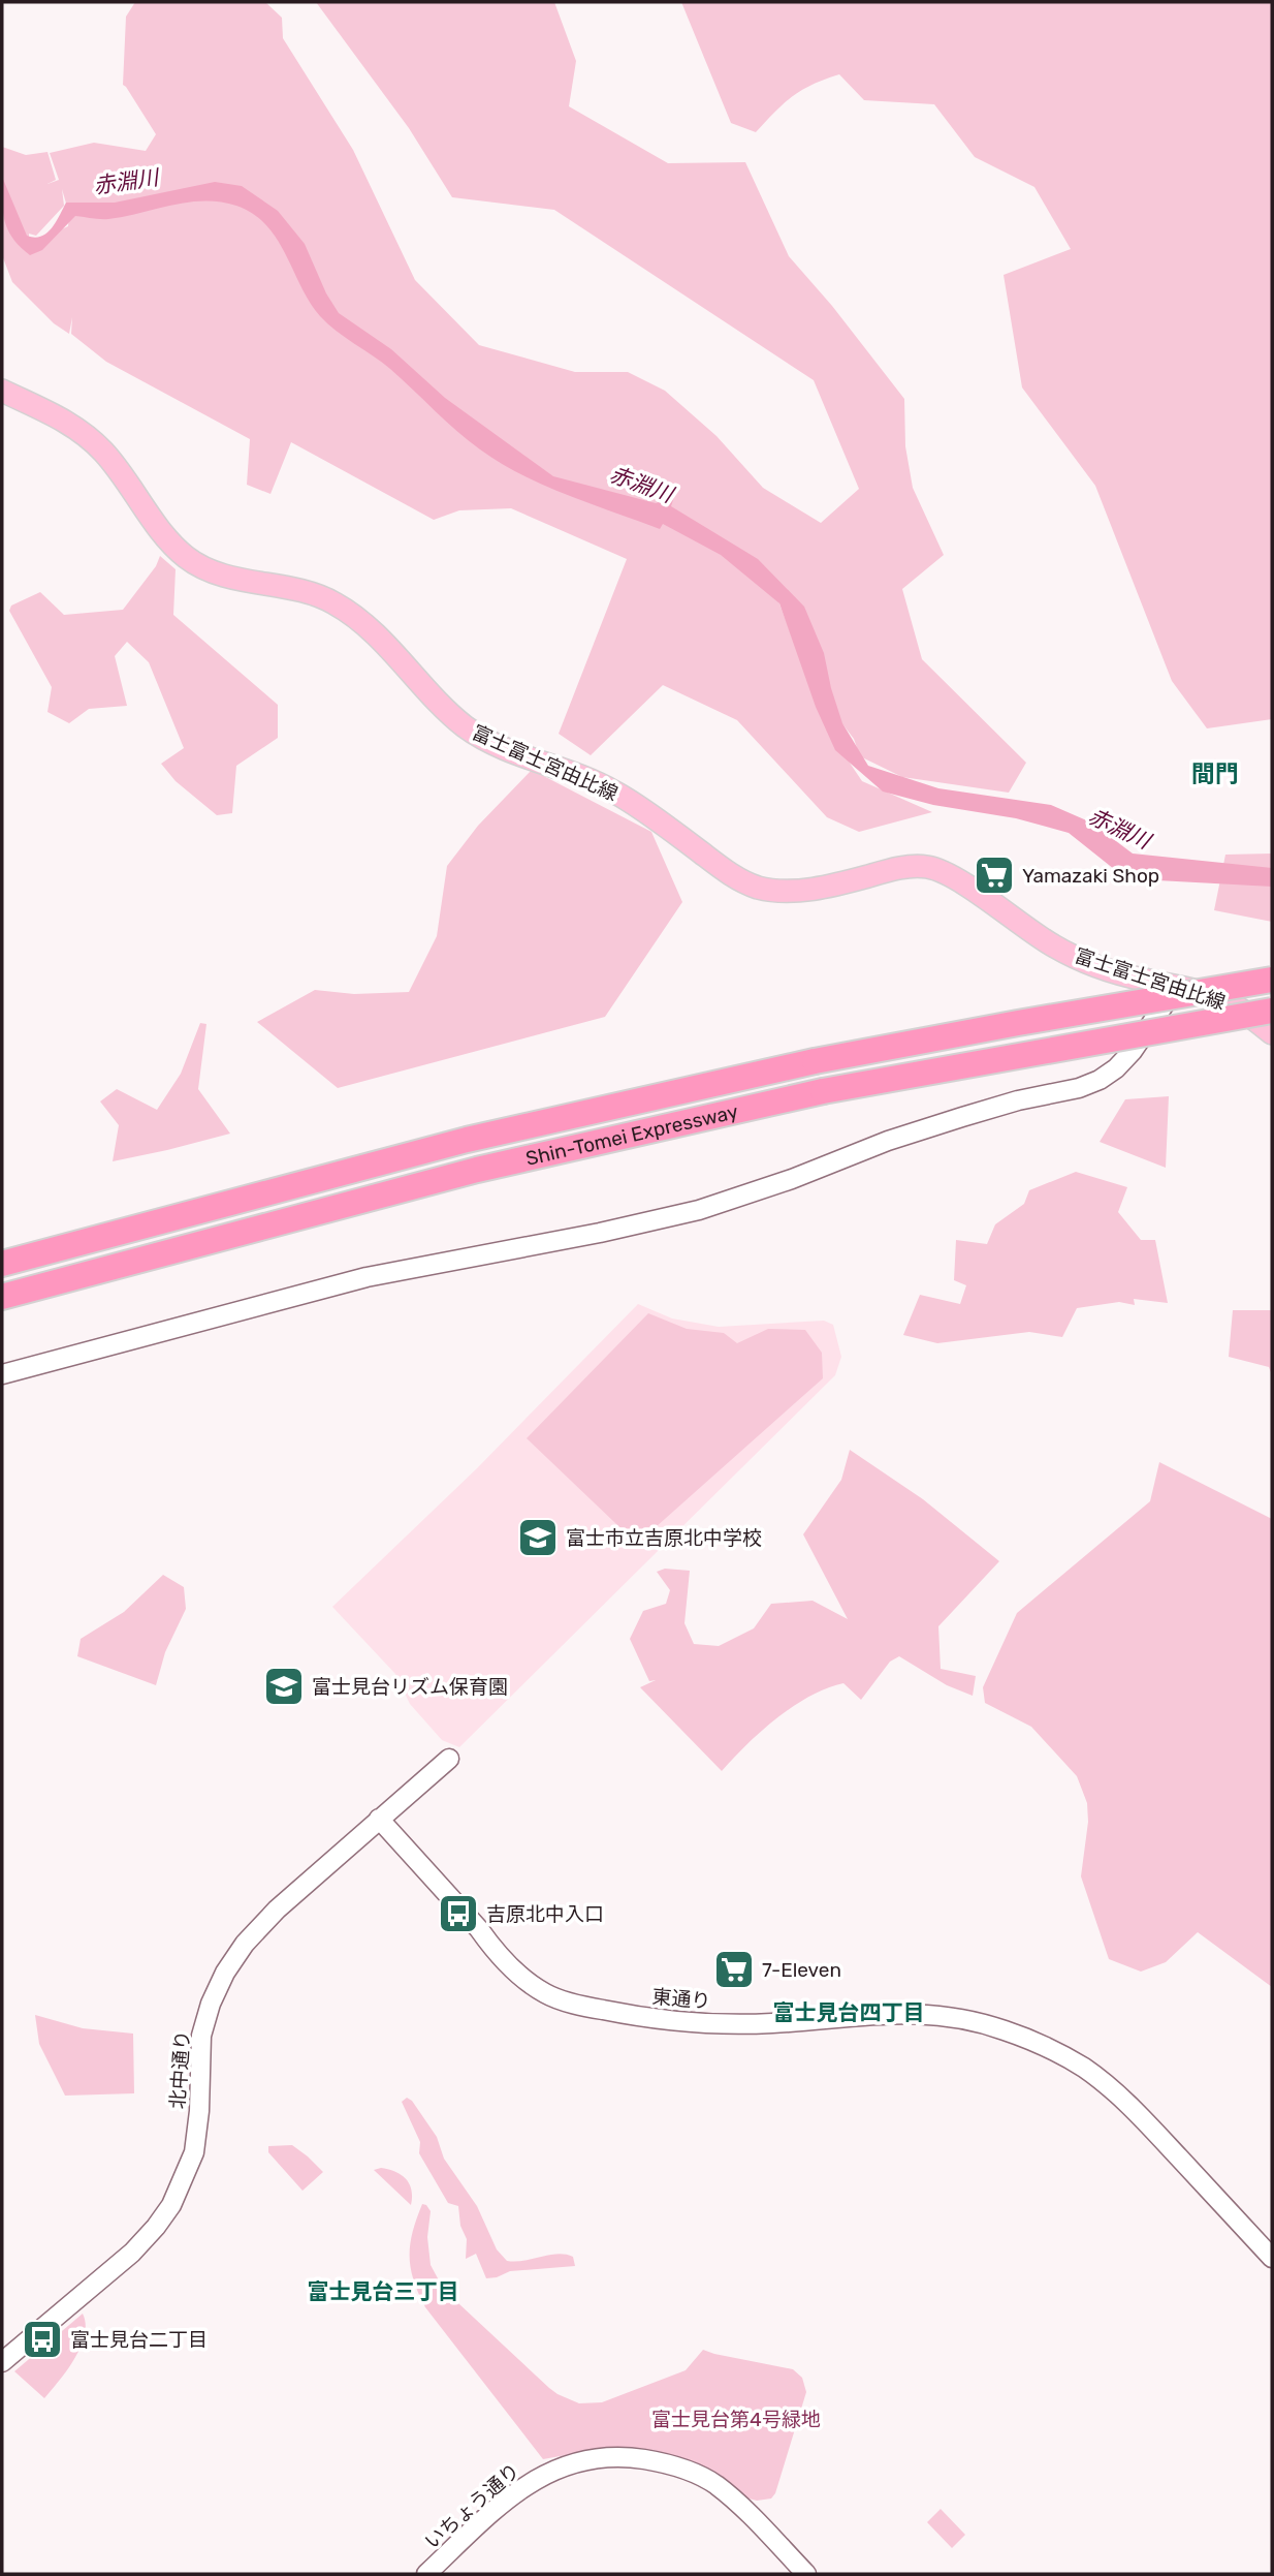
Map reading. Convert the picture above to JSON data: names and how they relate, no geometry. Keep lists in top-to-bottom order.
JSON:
{
  "streets": {
    "highway": ["Shin-Tomei Expressway"],
    "main road": ["富士富士宮由比線"],
    "street": ["東通り", "北中通り", "いちょう通り"]
  },
  "crossings": [
    ["東通り", "北中通り"]
  ],
  "districts": ["間門", "富士見台四丁目", "富士見台三丁目"],
  "water": ["赤淵川"],
  "parks": ["富士見台第4号緑地"],
  "places": {
    "supermarket": ["Yamazaki Shop", "7-Eleven"],
    "school or university": ["富士市立吉原北中学校", "富士見台リズム保育園"],
    "bus stop": ["吉原北中入口", "富士見台二丁目"]
  }
}
